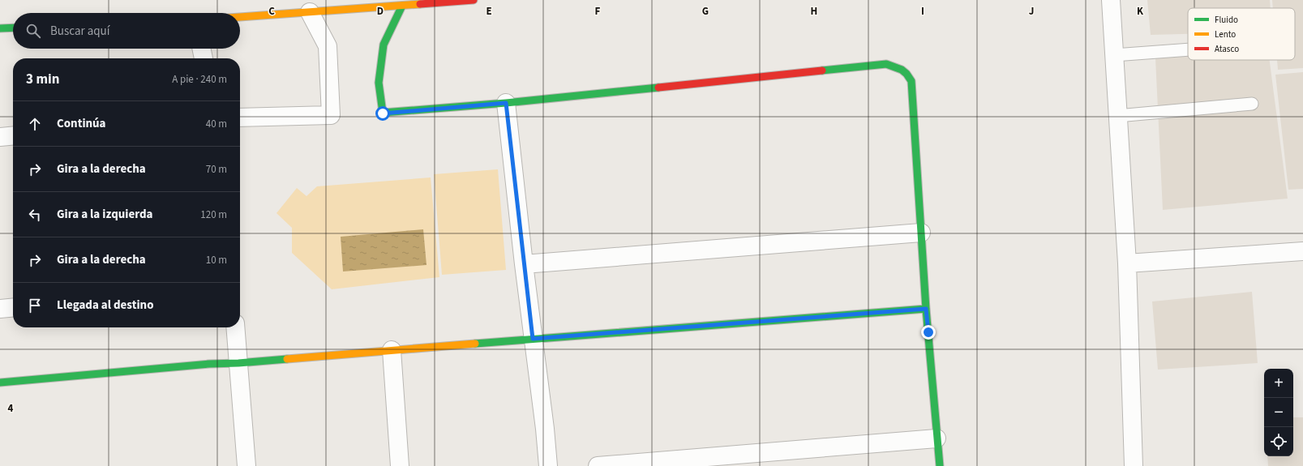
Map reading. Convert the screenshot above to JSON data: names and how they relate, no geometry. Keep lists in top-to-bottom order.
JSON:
{
  "legend": ["Fluido", "Lento", "Atasco"],
  "page": {
    "search": "Buscar aquí",
    "heading": ["3 min", "A pie · 240 m"],
    "list": [
      ["Continúa", "40 m"],
      ["Gira a la derecha", "70 m"],
      ["Gira a la izquierda", "120 m"],
      ["Gira a la derecha", "10 m"],
      "Llegada al destino"
    ],
    "map_buttons": ["+", "−"]
  },
  "grid": {
    "columns": [
      "C",
      "D",
      "E",
      "F",
      "G",
      "H",
      "I",
      "J",
      "K"
    ],
    "rows": ["4"]
  }
}
